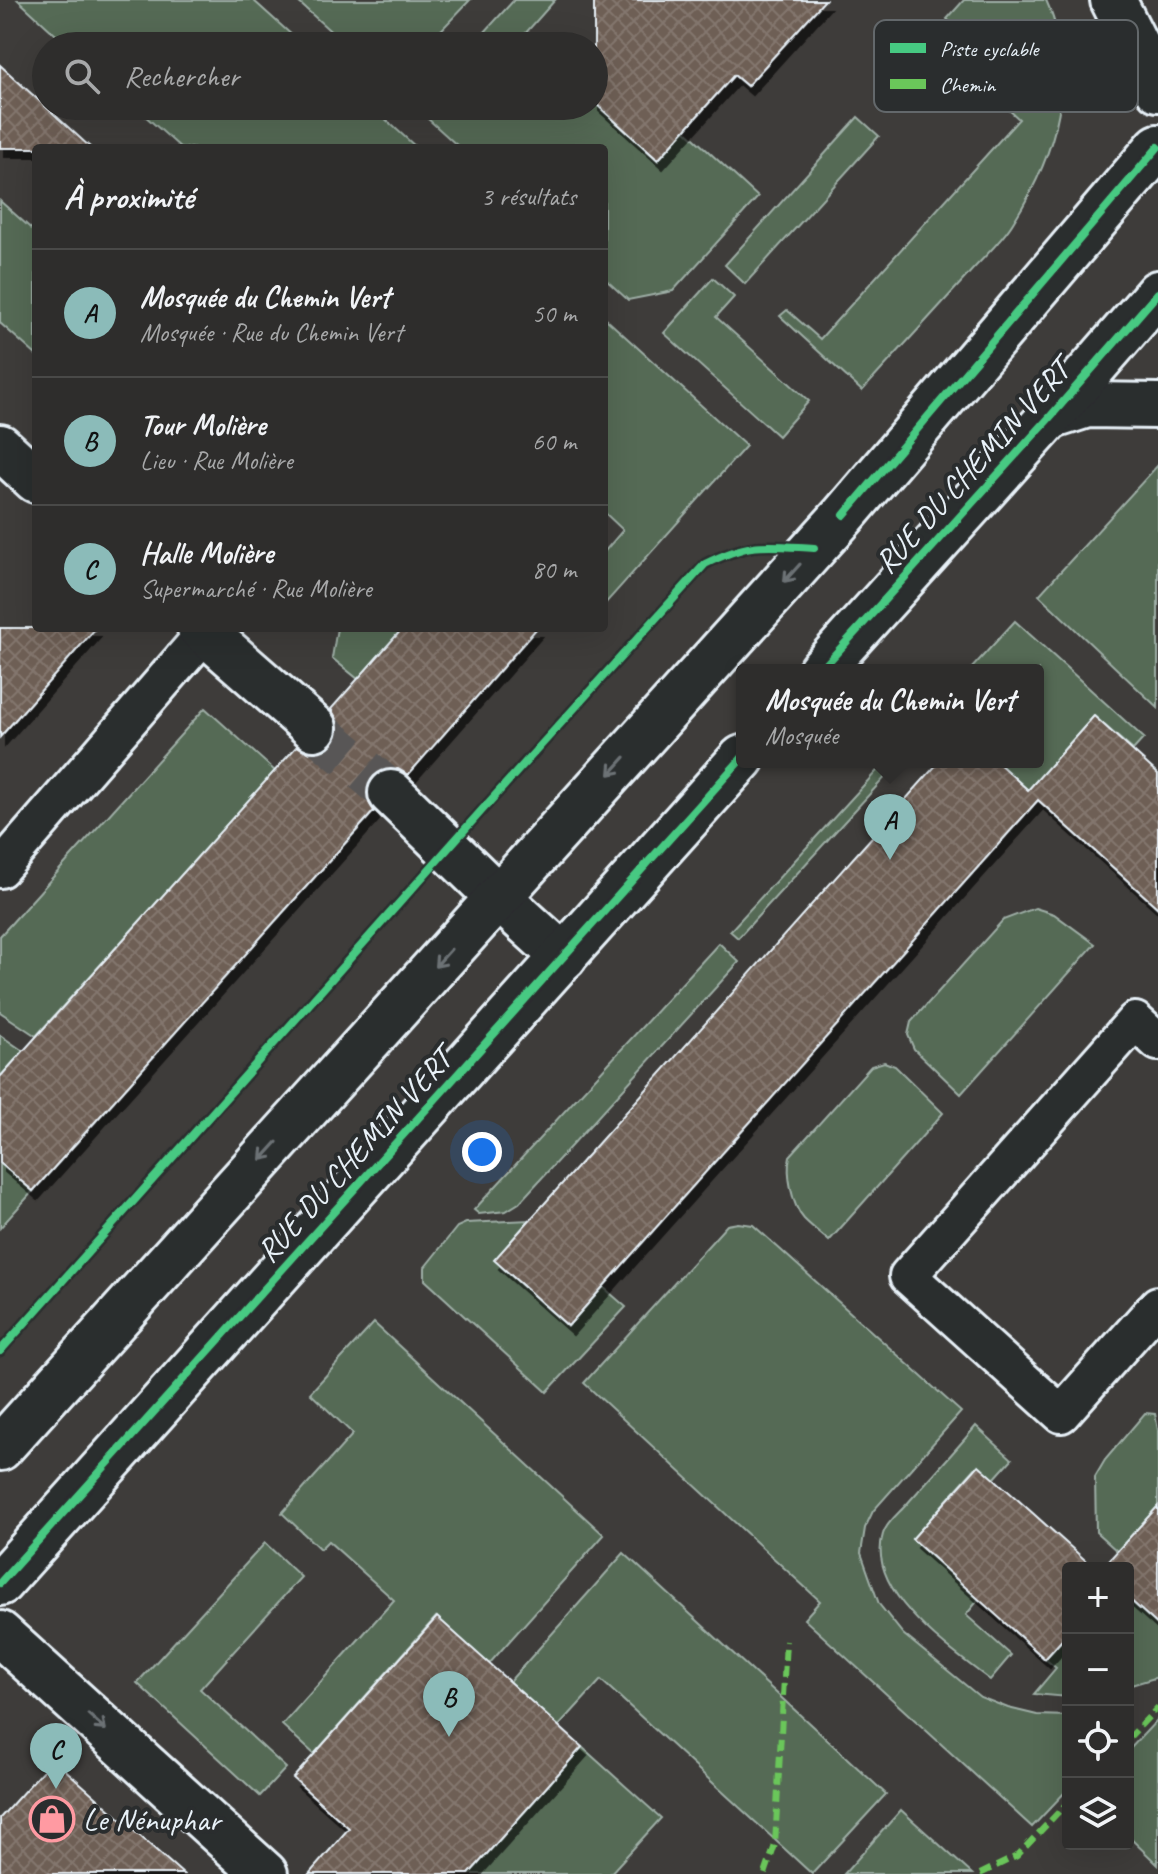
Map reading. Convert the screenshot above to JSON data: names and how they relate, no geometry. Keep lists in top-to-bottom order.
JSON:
{
  "streets": {
    "street": ["RUE DU CHEMIN VERT"]
  },
  "places": {
    "shop": ["Le Nénuphar"]
  },
  "legend": ["Piste cyclable", "Chemin"],
  "page": {
    "search": "Rechercher",
    "heading": ["À proximité", "3 résultats"],
    "list": [
      {
        "mark": "A",
        "name": "Mosquée du Chemin Vert",
        "note": "Mosquée · Rue du Chemin Vert",
        "value": "50 m"
      },
      {
        "mark": "B",
        "name": "Tour Molière",
        "note": "Lieu · Rue Molière",
        "value": "60 m"
      },
      {
        "mark": "C",
        "name": "Halle Molière",
        "note": "Supermarché · Rue Molière",
        "value": "80 m"
      }
    ],
    "popup": ["Mosquée du Chemin Vert", "Mosquée"],
    "pins": ["A", "B", "C"],
    "map_buttons": ["+", "−"]
  }
}
